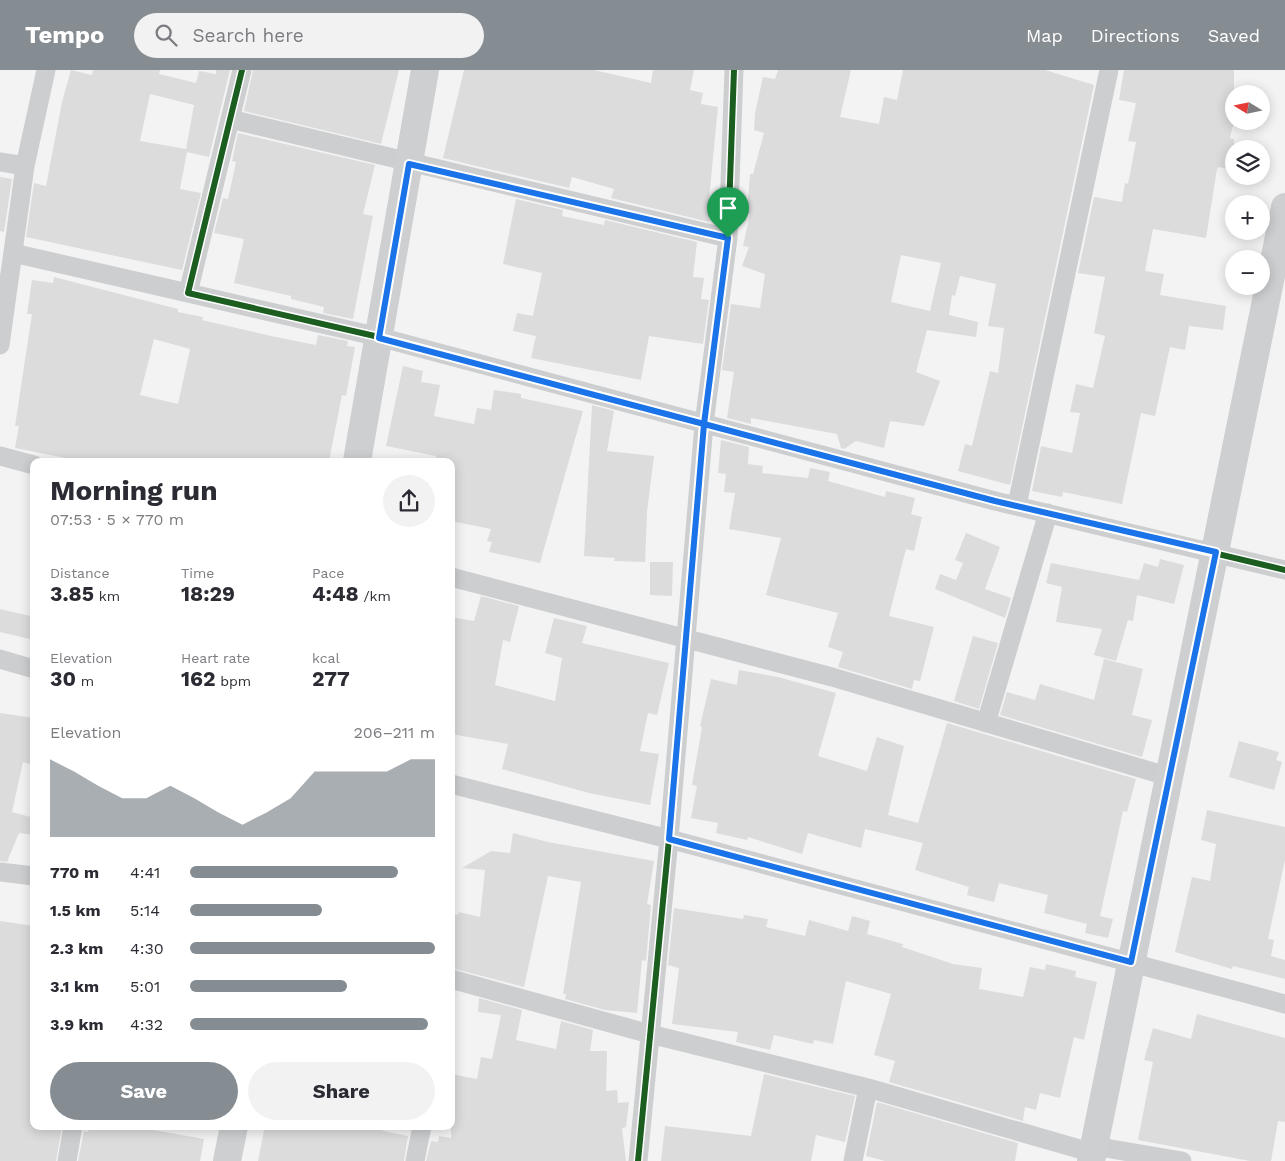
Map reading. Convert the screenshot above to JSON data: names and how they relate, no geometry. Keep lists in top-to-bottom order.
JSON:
{
  "north": "left",
  "page": {
    "header": "Tempo",
    "search": "Search here",
    "nav": ["Map", "Directions", "Saved"],
    "map_buttons": ["+", "−"],
    "heading": ["Morning run", "07:53 · 5 × 770 m"],
    "stats": [
      ["Distance", "3.85 km"],
      ["Time", "18:29"],
      ["Pace", "4:48 /km"],
      ["Elevation", "30 m"],
      ["Heart rate", "162 bpm"],
      ["kcal", "277"]
    ],
    "chart": ["Elevation", "206–211 m"],
    "list": [
      {
        "name": "770 m",
        "note": "4:41"
      },
      {
        "name": "1.5 km",
        "note": "5:14"
      },
      {
        "name": "2.3 km",
        "note": "4:30"
      },
      {
        "name": "3.1 km",
        "note": "5:01"
      },
      {
        "name": "3.9 km",
        "note": "4:32"
      }
    ],
    "buttons": ["Save", "Share"]
  }
}
